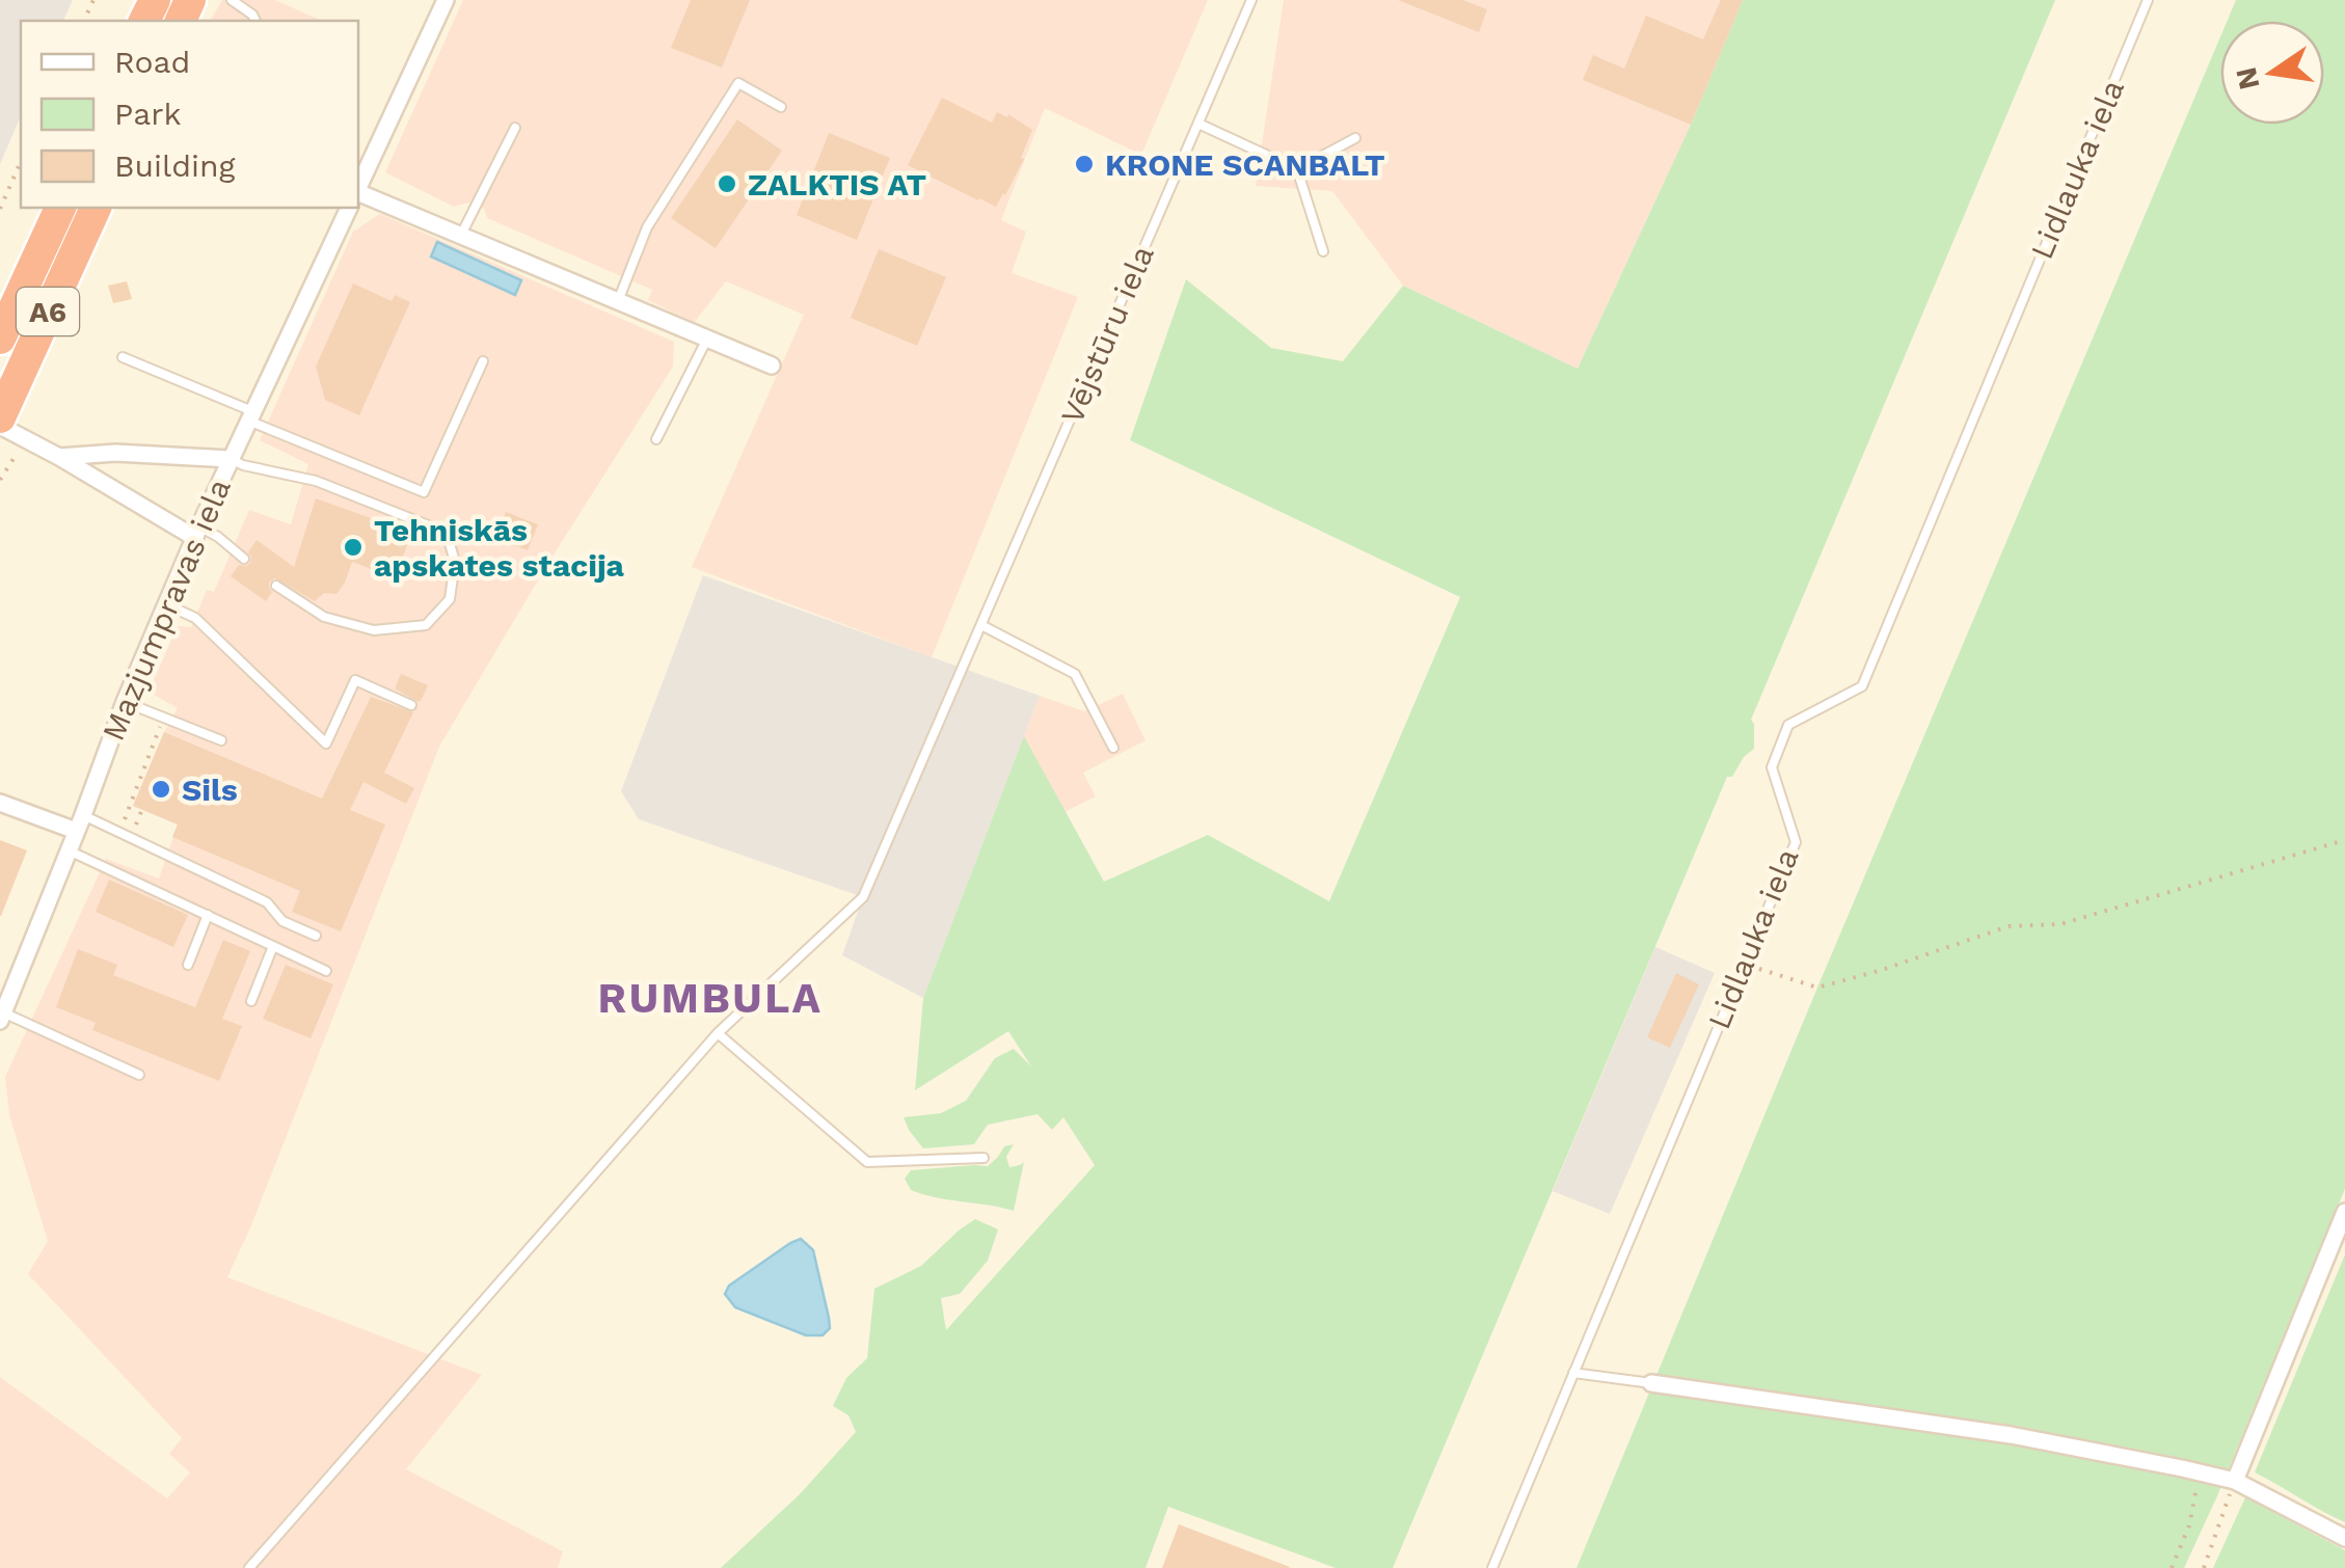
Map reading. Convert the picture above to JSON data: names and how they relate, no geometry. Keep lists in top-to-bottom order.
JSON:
{
  "streets": {
    "highway": ["A6"],
    "street": ["Mazjumpravas iela"],
    "lane": ["Lidlauka iela", "Vējstūru iela"]
  },
  "districts": ["RUMBULA"],
  "places": [
    "KRONE SCANBALT",
    "ZALKTIS AT",
    "Tehniskās apskates stacija",
    "Sils"
  ],
  "legend": ["Road", "Park", "Building"],
  "north": "left"
}
